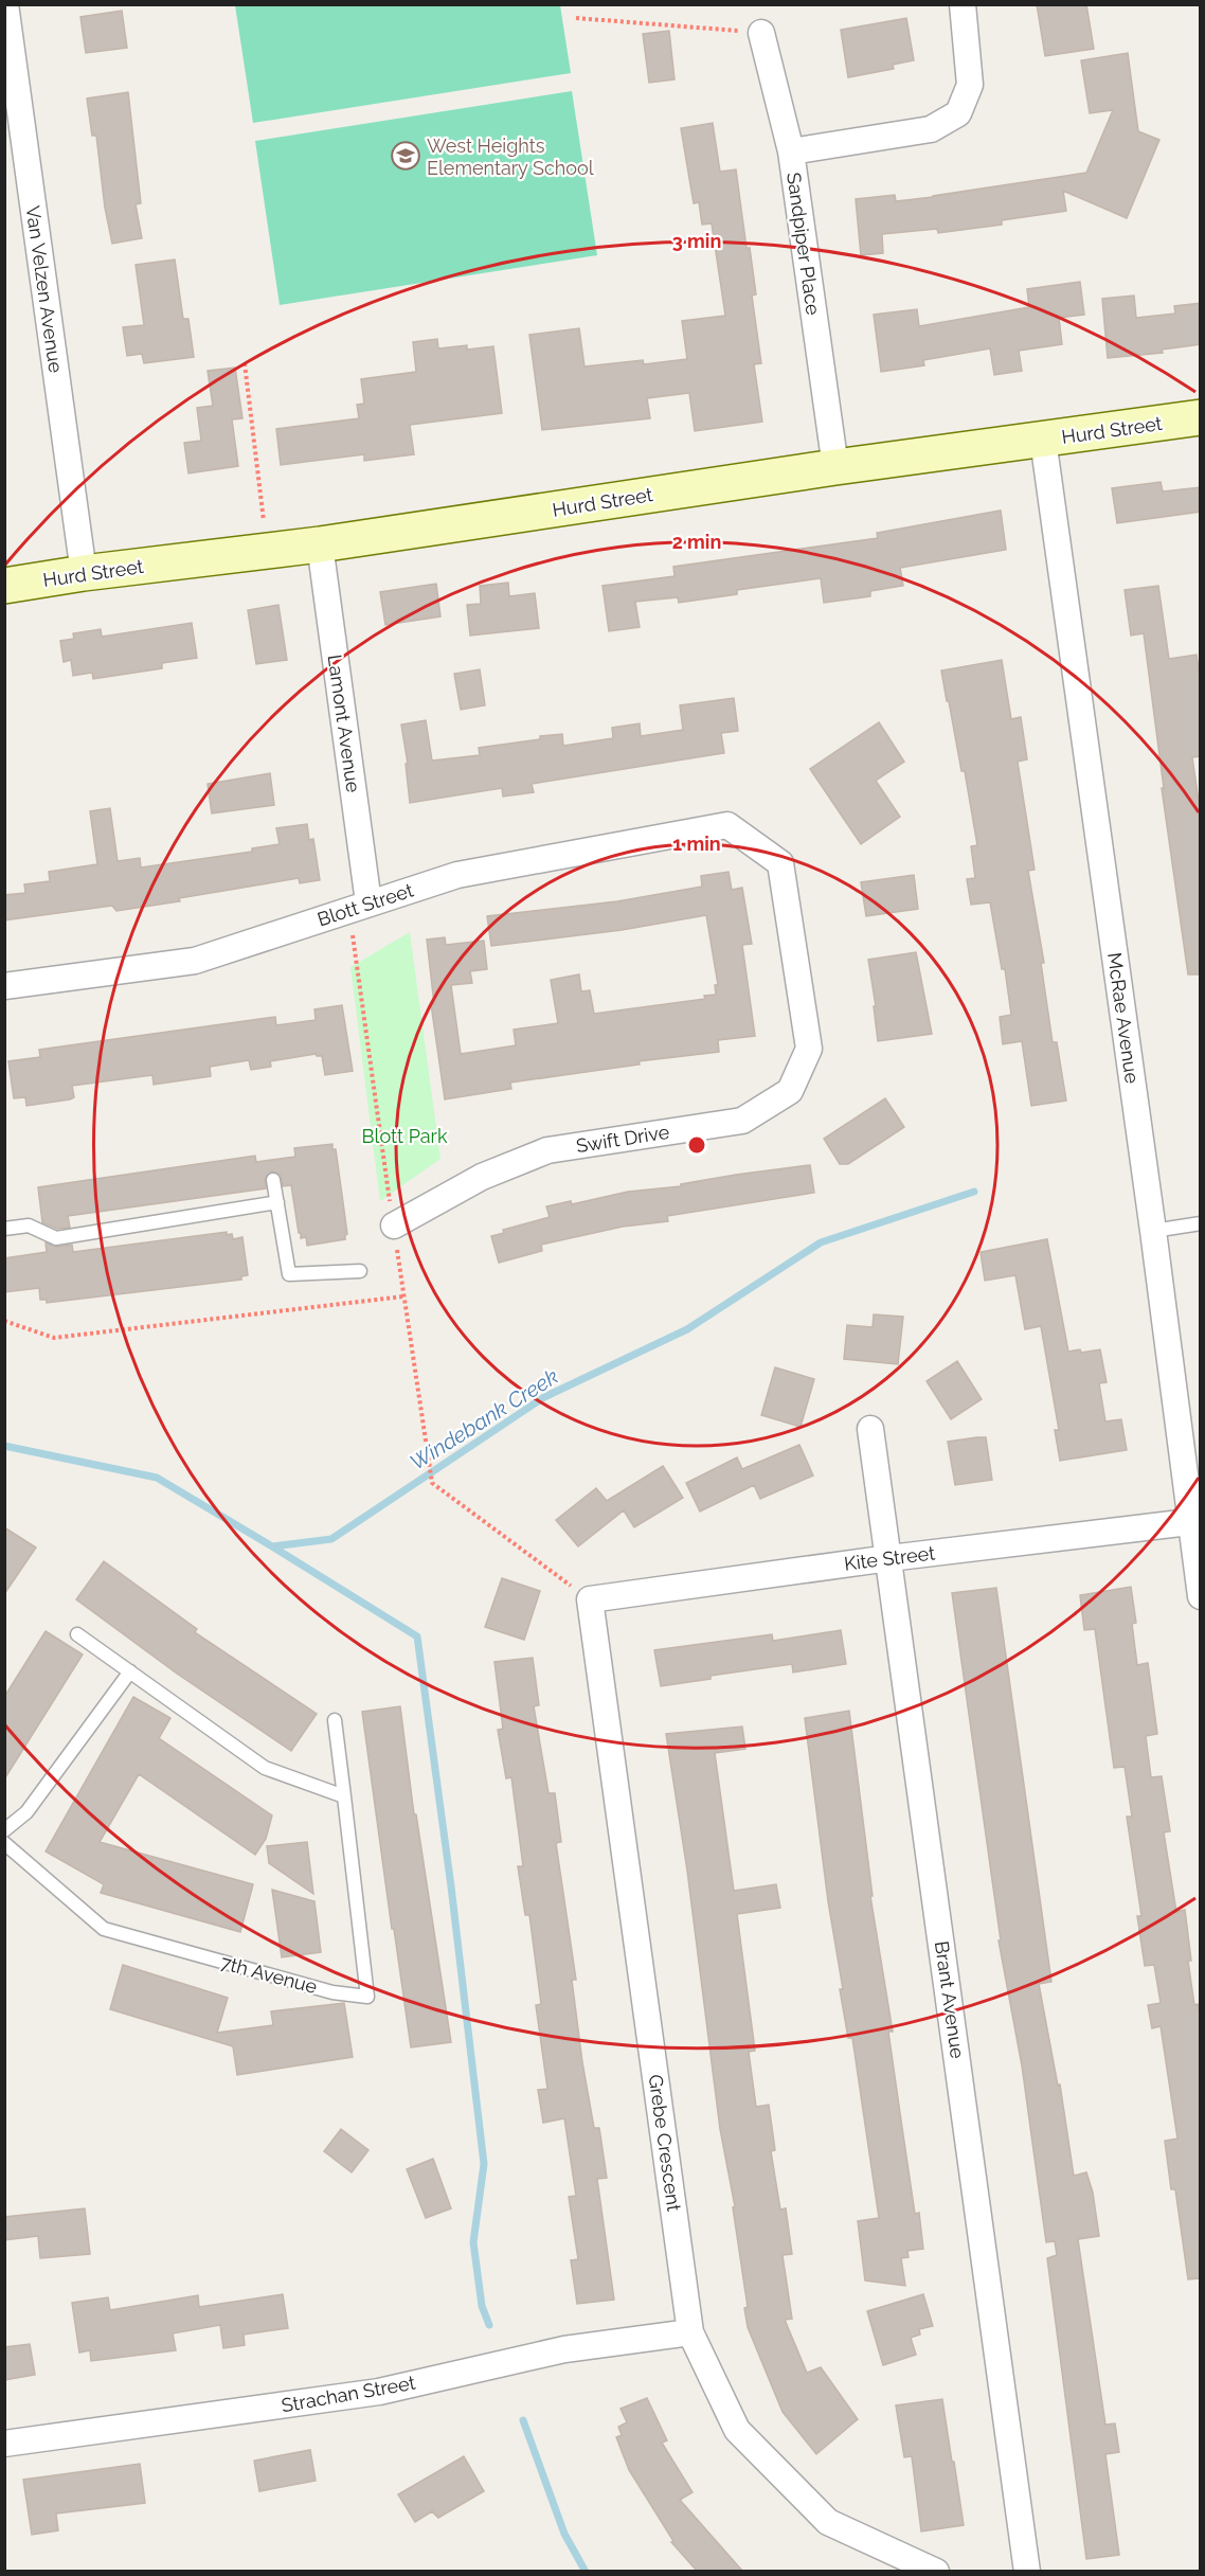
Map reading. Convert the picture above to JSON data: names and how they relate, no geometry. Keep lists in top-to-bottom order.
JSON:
{
  "streets": {
    "street": [
      "Sandpiper Place",
      "Van Velzen Avenue",
      "Hurd Street",
      "Lamont Avenue",
      "Blott Street",
      "McRae Avenue",
      "Swift Drive",
      "Kite Street",
      "Brant Avenue",
      "Grebe Crescent",
      "Strachan Street"
    ],
    "lane": ["7th Avenue"]
  },
  "crossings": [
    ["Sandpiper Place", "Hurd Street"],
    ["Van Velzen Avenue", "Hurd Street"],
    ["Hurd Street", "Lamont Avenue"],
    ["Hurd Street", "McRae Avenue"],
    ["Lamont Avenue", "Blott Street"],
    ["Blott Street", "Swift Drive"],
    ["McRae Avenue", "Kite Street"],
    ["Kite Street", "Brant Avenue"],
    ["Kite Street", "Grebe Crescent"],
    ["Grebe Crescent", "Strachan Street"]
  ],
  "water": ["Windebank Creek"],
  "parks": ["Blott Park"],
  "places": {
    "school or university": ["West Heights Elementary School"]
  },
  "rings": ["3 min", "2 min", "1 min"]
}
